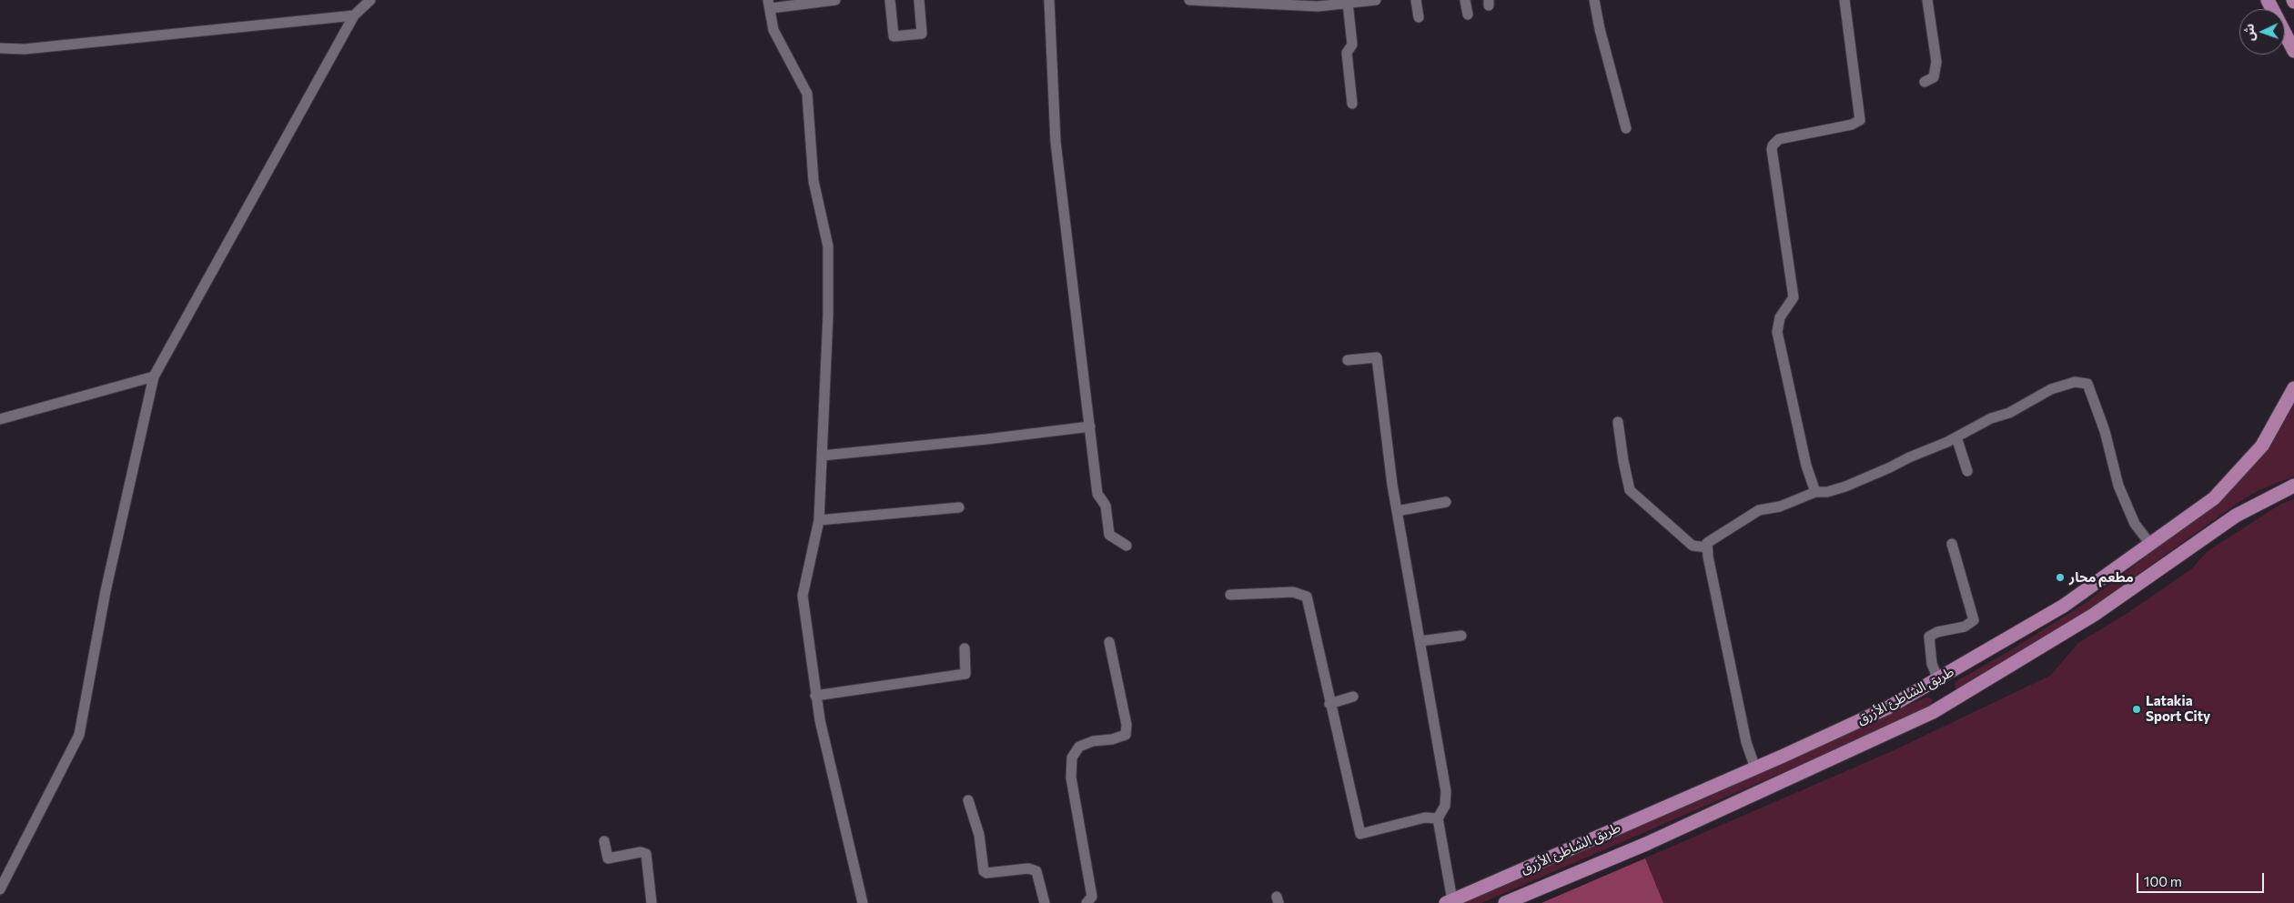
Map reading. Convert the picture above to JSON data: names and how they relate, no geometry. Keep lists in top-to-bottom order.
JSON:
{
  "streets": {
    "main road": ["طريق الشاطئ الأزرق"]
  },
  "places": ["مطعم محار", "Latakia Sport City"],
  "scale_bar": "100 m",
  "north": "left"
}
